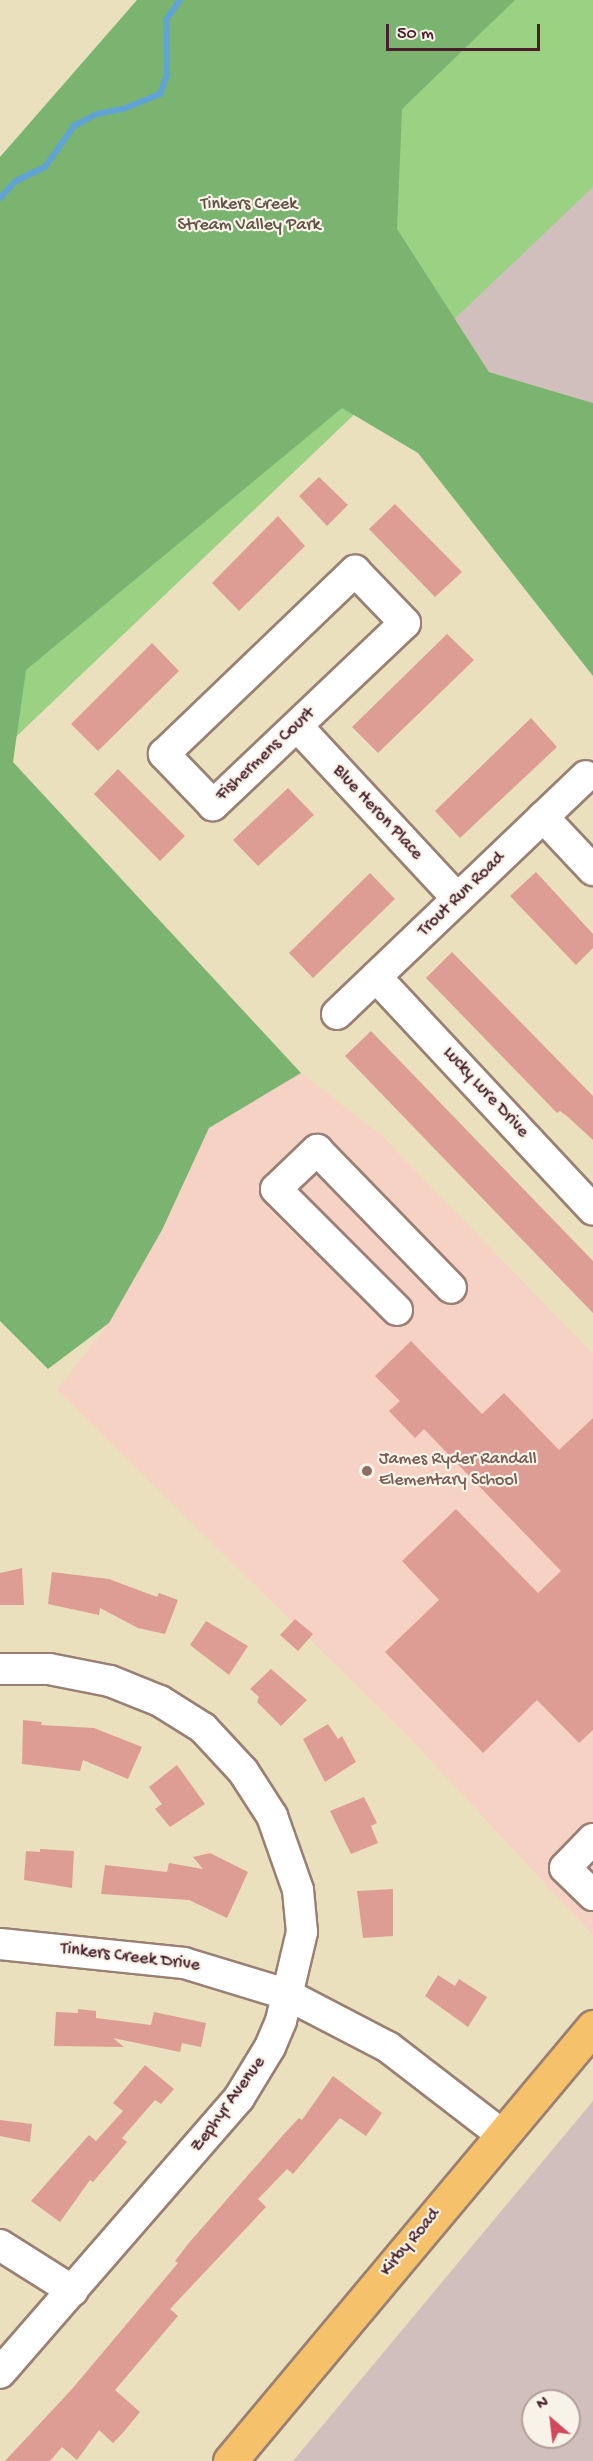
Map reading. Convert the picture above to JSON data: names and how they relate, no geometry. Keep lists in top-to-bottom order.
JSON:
{
  "streets": {
    "main road": ["Kirby Road"],
    "street": [
      "Fishermens Court",
      "Blue Heron Place",
      "Trout Run Road",
      "Lucky Lure Drive",
      "Tinkers Creek Drive",
      "Zephyr Avenue"
    ]
  },
  "crossings": [
    ["Fishermens Court", "Blue Heron Place"],
    ["Blue Heron Place", "Trout Run Road"],
    ["Trout Run Road", "Lucky Lure Drive"],
    ["Tinkers Creek Drive", "Zephyr Avenue"],
    ["Tinkers Creek Drive", "Kirby Road"]
  ],
  "parks": ["Tinkers Creek Stream Valley Park"],
  "places": ["James Ryder Randall Elementary School"],
  "scale_bar": "50 m",
  "north": "top left"
}
